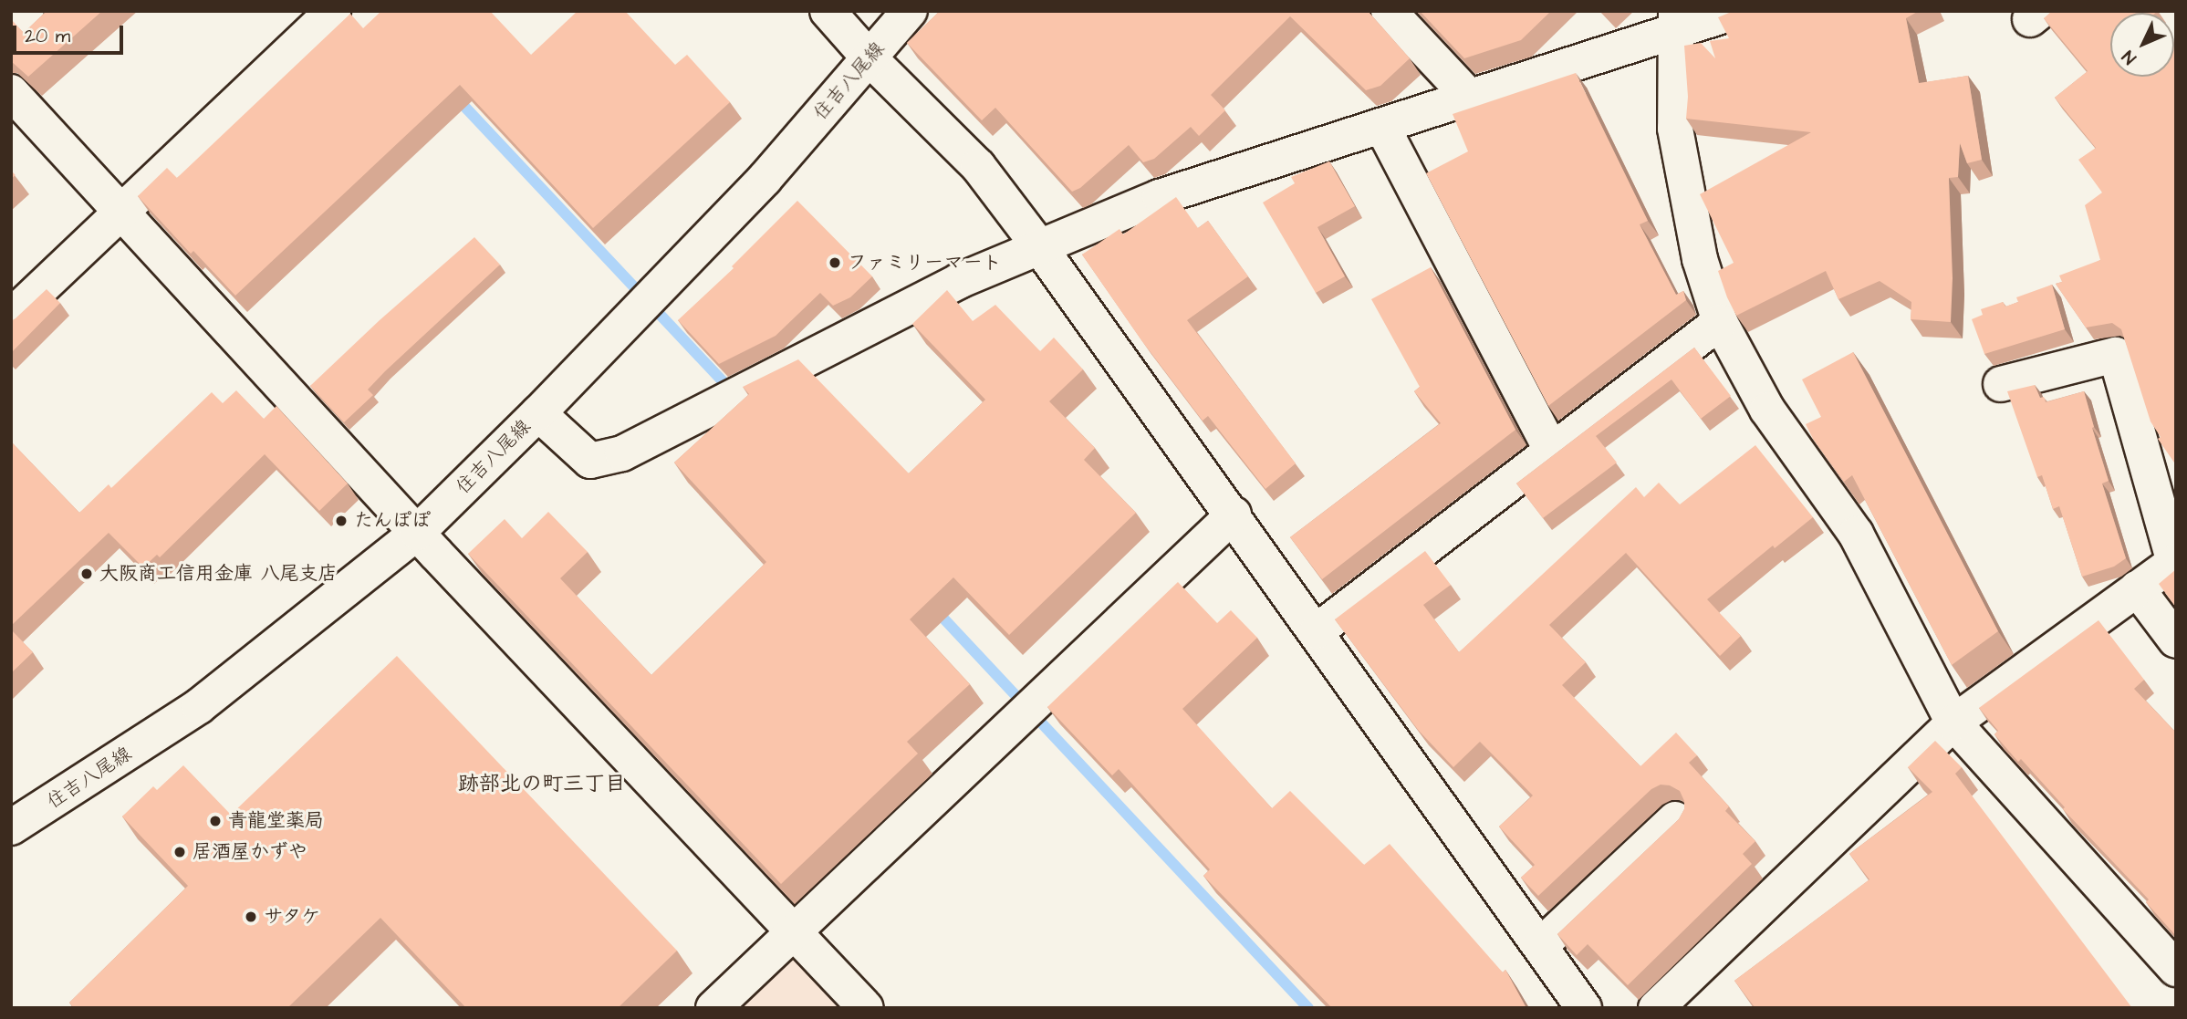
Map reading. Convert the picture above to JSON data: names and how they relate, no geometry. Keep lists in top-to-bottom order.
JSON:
{
  "streets": {
    "street": ["住吉八尾線"]
  },
  "districts": ["跡部北の町三丁目"],
  "places": [
    "ファミリーマート",
    "たんぽぽ",
    "大阪商工信用金庫 八尾支店",
    "青龍堂薬局",
    "居酒屋かずや",
    "サタケ"
  ],
  "scale_bar": "20 m",
  "north": "bottom left"
}
